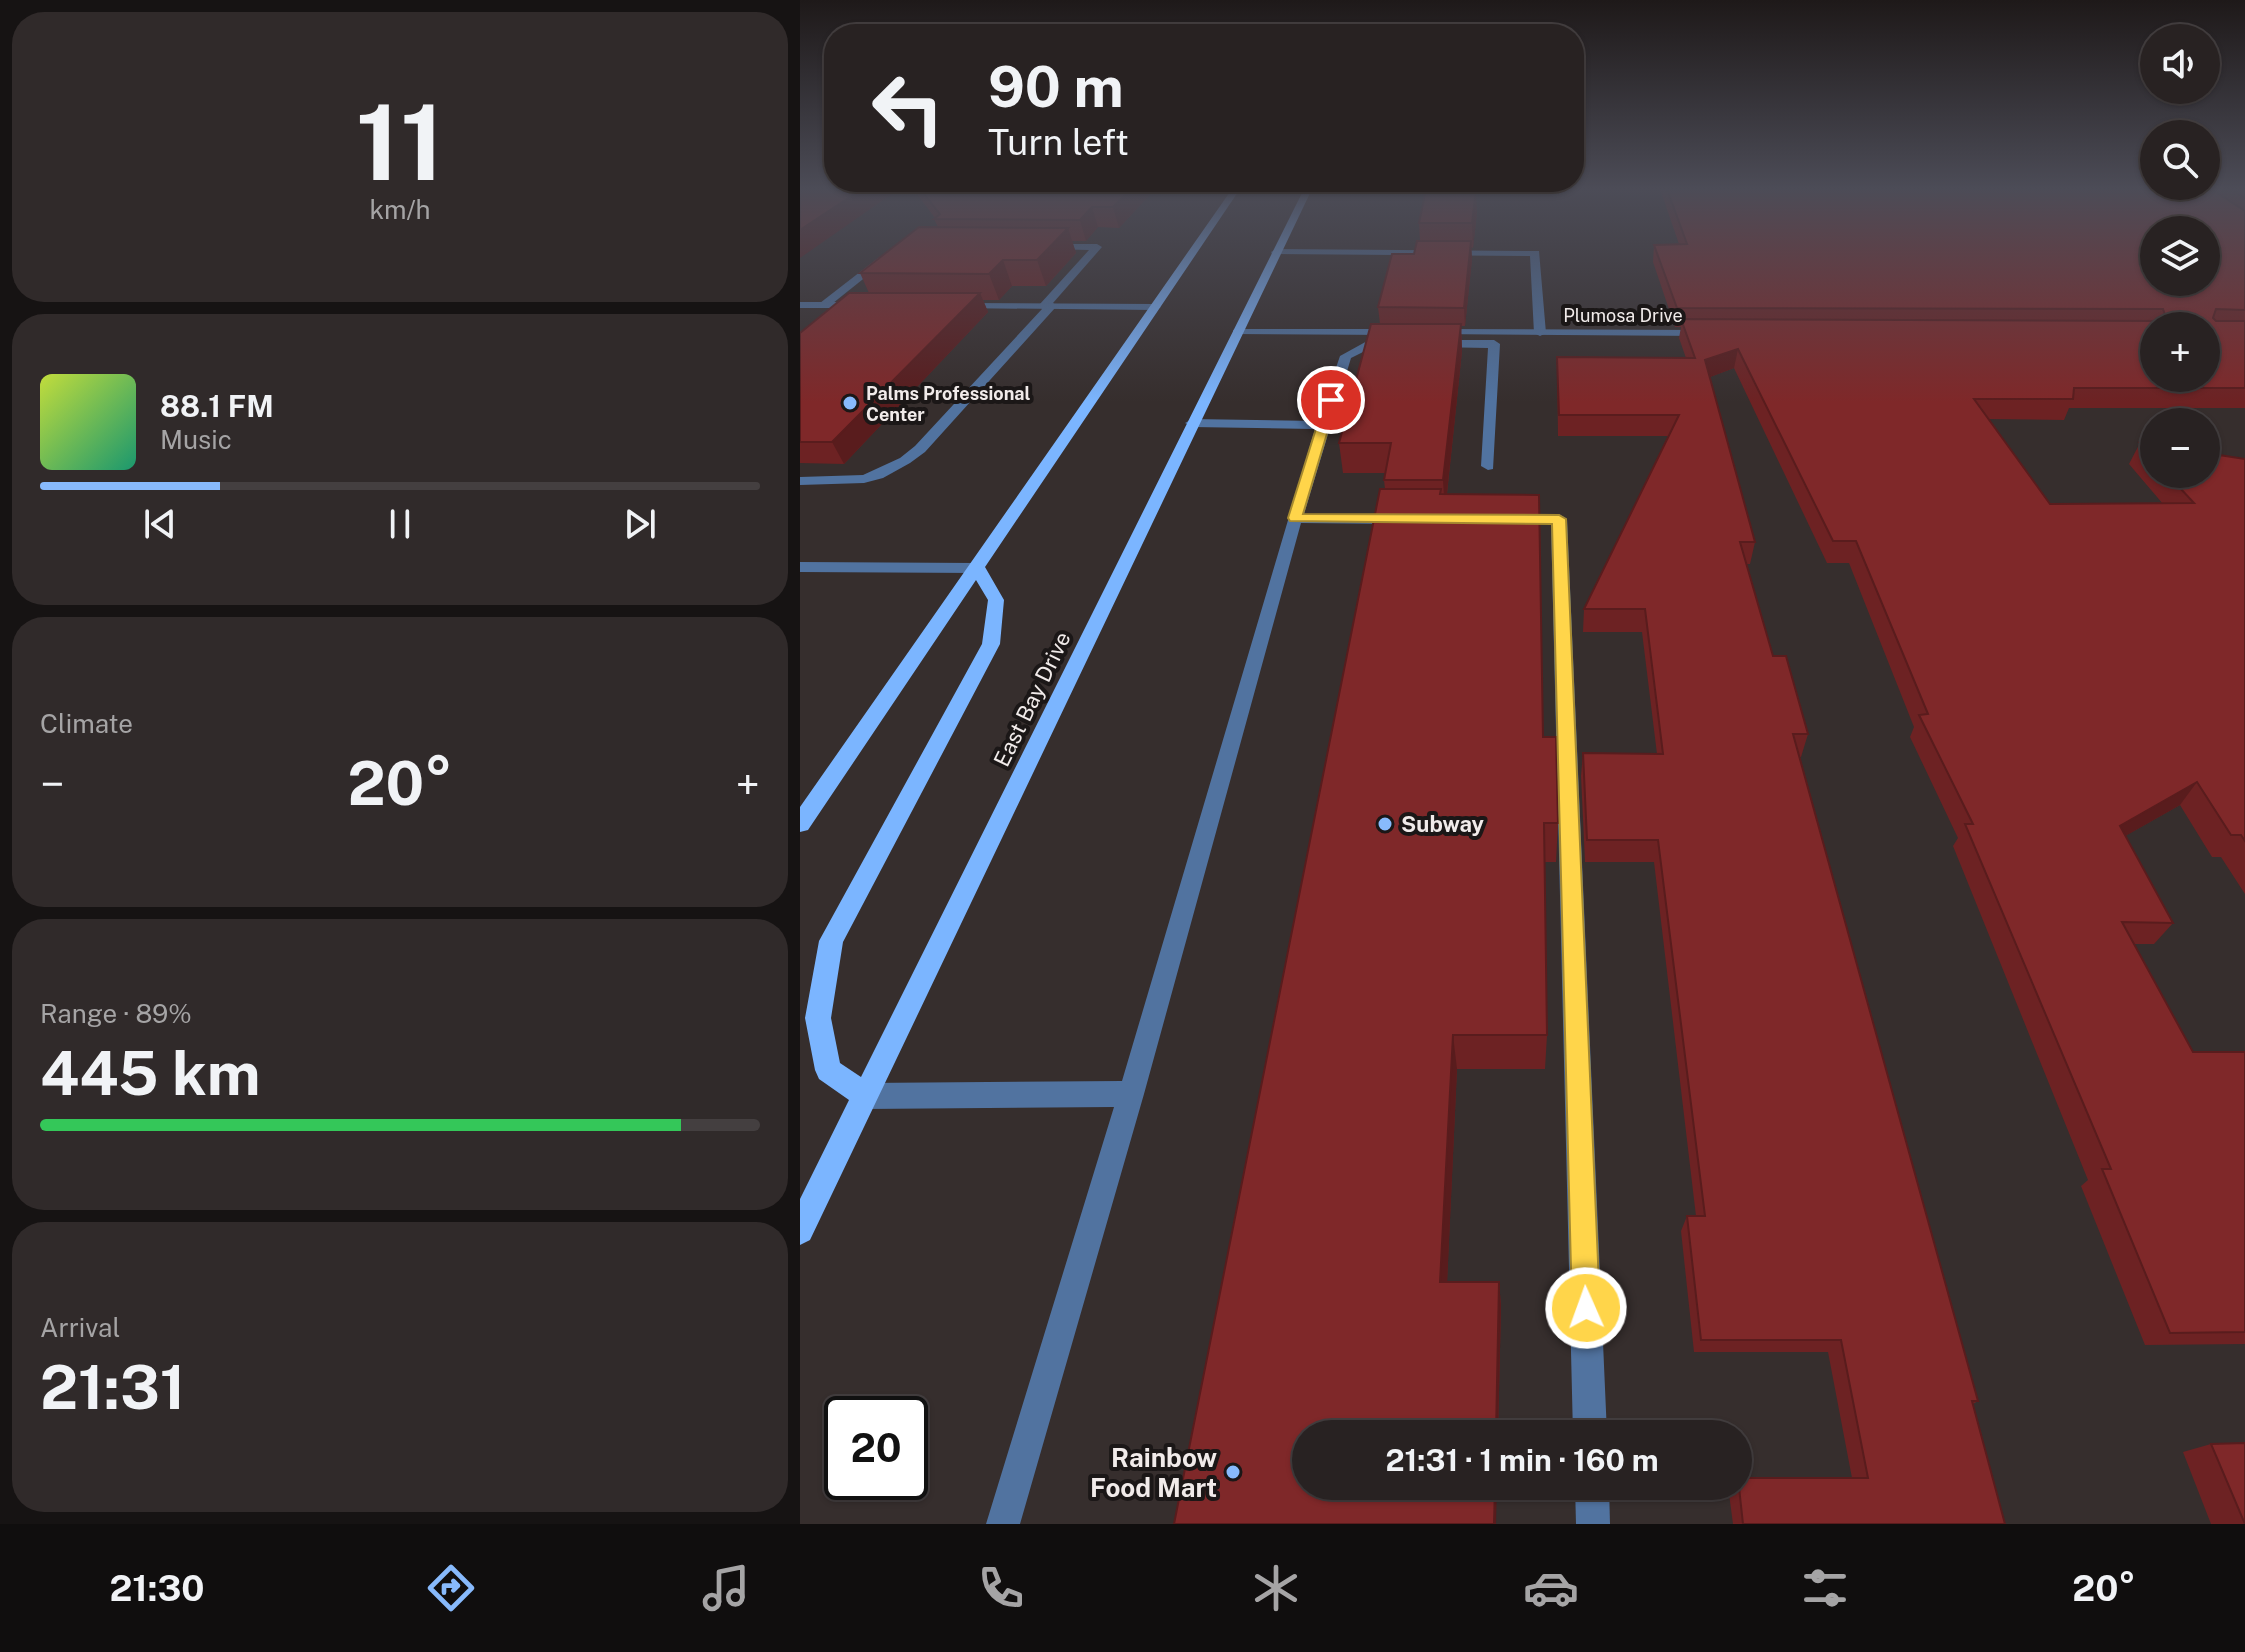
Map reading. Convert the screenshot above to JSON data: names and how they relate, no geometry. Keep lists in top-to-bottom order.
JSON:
{
  "streets": {
    "main road": ["East Bay Drive"],
    "street": ["Plumosa Drive"]
  },
  "crossings": [
    ["Plumosa Drive", "East Bay Drive"]
  ],
  "places": ["Palms Professional Center", "Subway", "Rainbow Food Mart"],
  "page": {
    "tile": [
      ["11", "km/h"],
      "Climate",
      ["Range · 89%", "445 km"],
      ["Arrival", "21:31"]
    ],
    "map_buttons": ["+", "−"],
    "turn": ["90 m", "Turn left"],
    "song": ["88.1 FM", "Music"],
    "heat": ["−", "20°", "+"],
    "limit": "20",
    "trip": "21:31 · 1 min · 160 m",
    "tabs": ["21:30", "20°"]
  }
}
